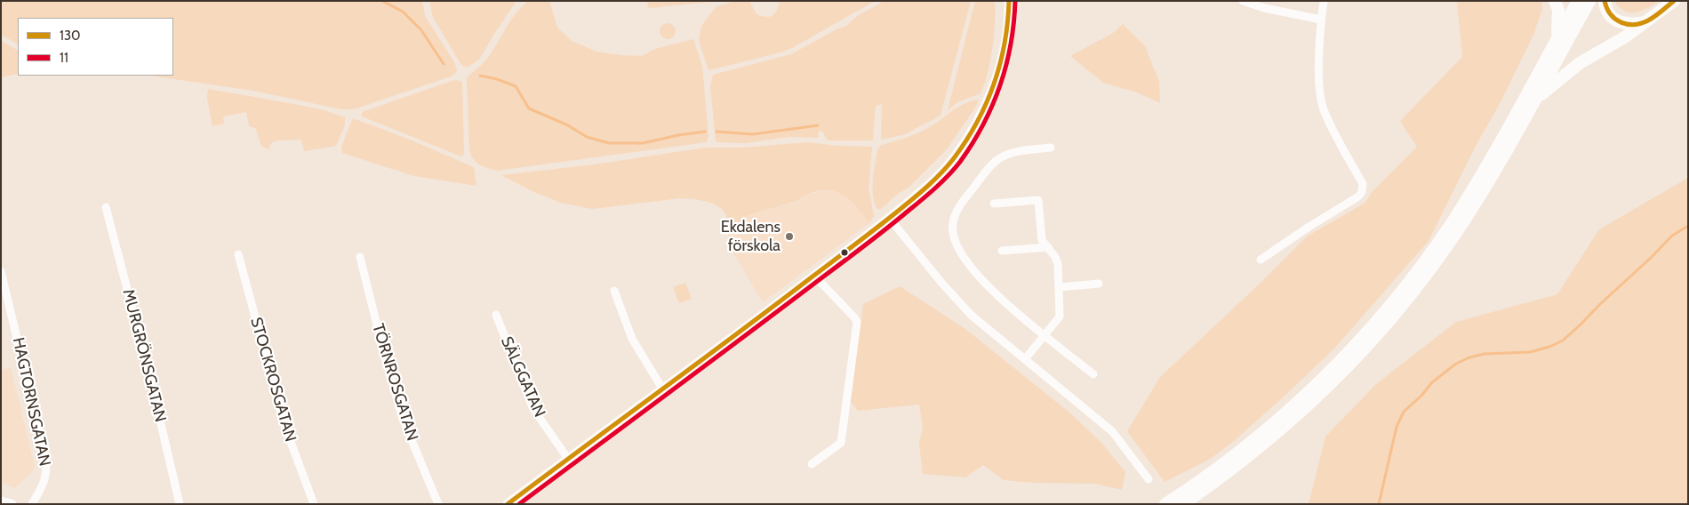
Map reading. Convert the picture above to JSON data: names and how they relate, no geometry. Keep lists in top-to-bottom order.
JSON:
{
  "streets": {
    "street": [
      "MURGRÖNSGATAN",
      "SÄLGGATAN",
      "STOCKROSGATAN",
      "TÖRNROSGATAN",
      "HAGTORNSGATAN"
    ]
  },
  "places": ["Ekdalens förskola"],
  "lines": ["transit line 130", "transit line 11"],
  "legend": ["130", "11"]
}
